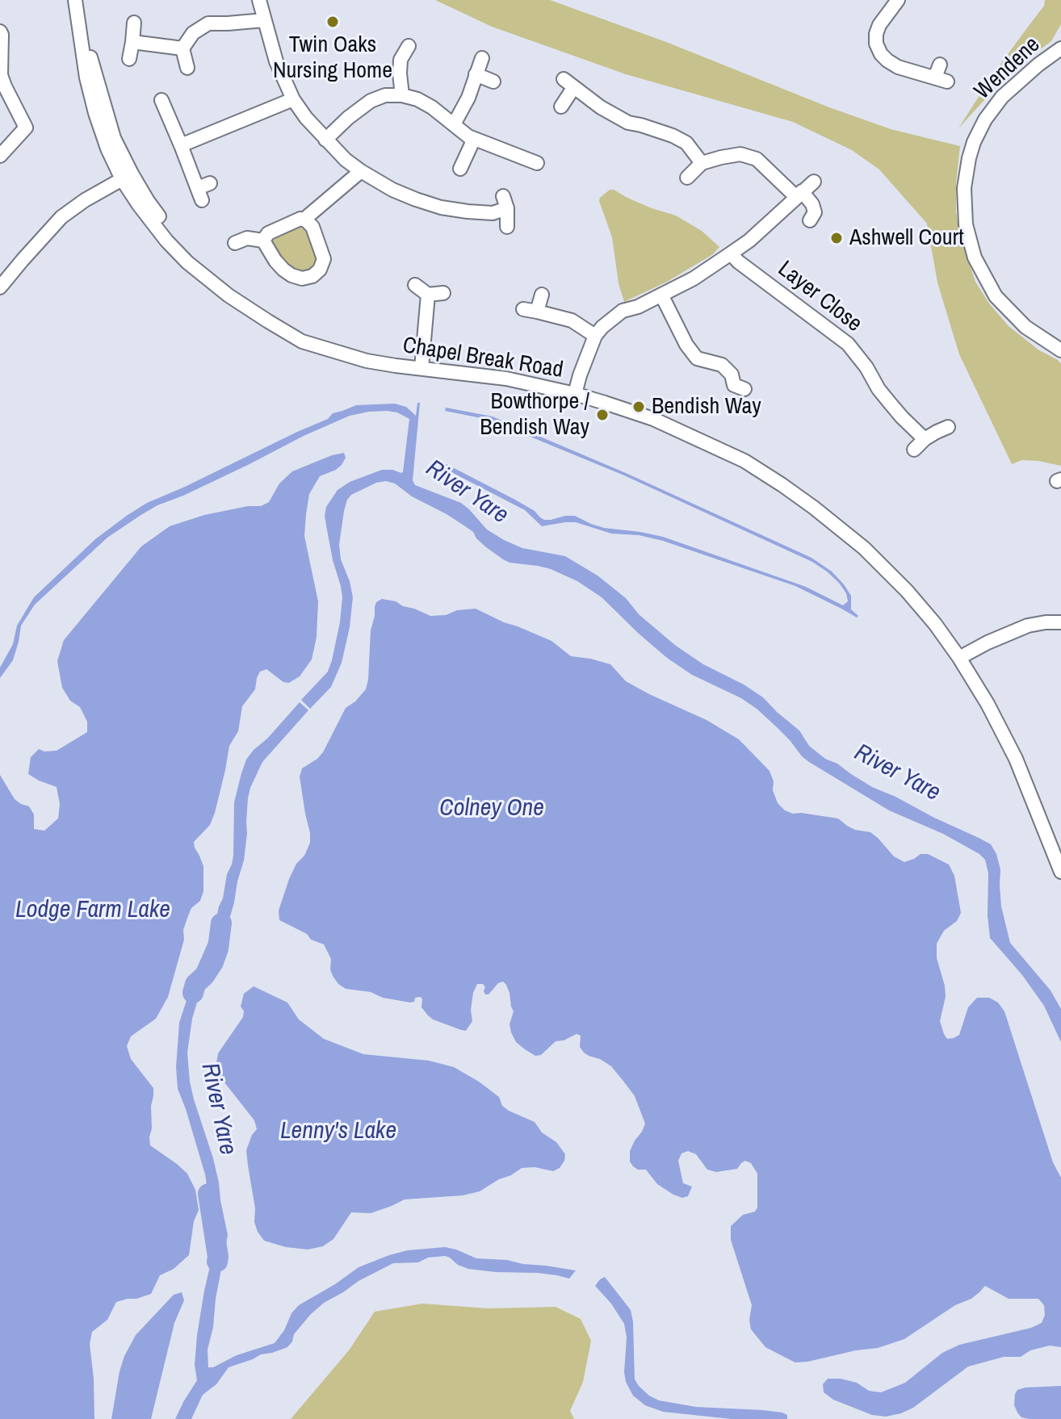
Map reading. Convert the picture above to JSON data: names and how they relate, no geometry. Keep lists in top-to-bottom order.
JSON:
{
  "streets": {
    "street": ["Wendene", "Layer Close", "Chapel Break Road"]
  },
  "water": [
    "River Yare",
    "Colney One",
    "Lodge Farm Lake",
    "Lenny's Lake"
  ],
  "places": [
    "Twin Oaks Nursing Home",
    "Ashwell Court",
    "Bendish Way",
    "Bowthorpe / Bendish Way"
  ]
}
